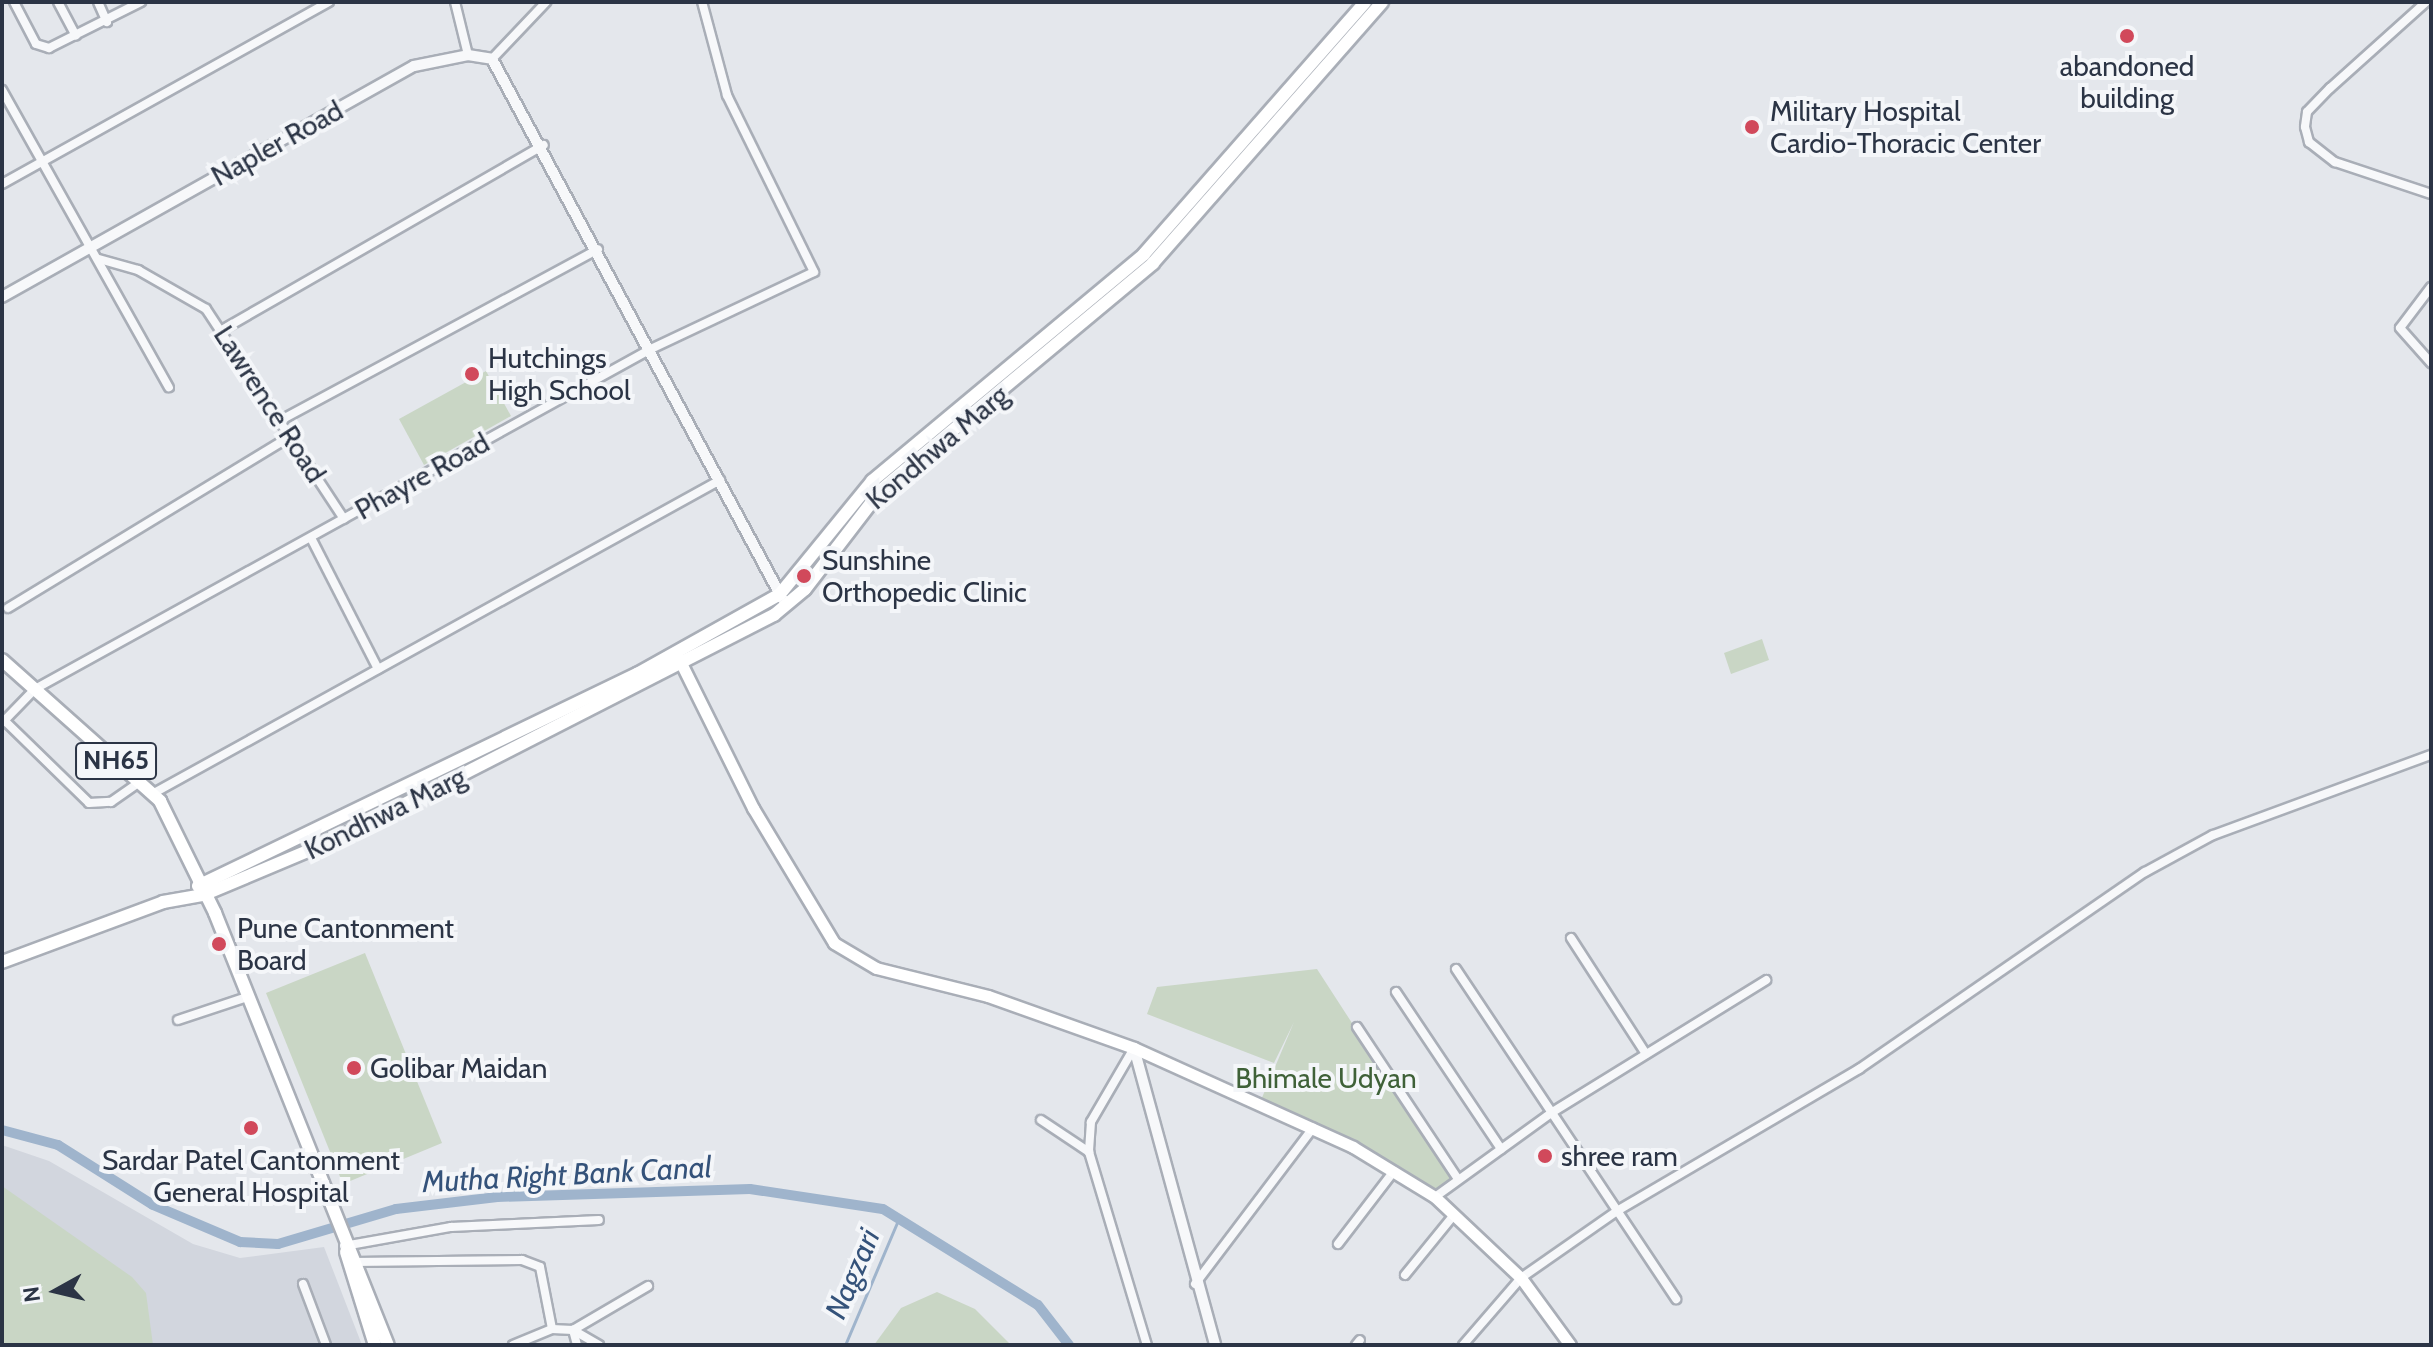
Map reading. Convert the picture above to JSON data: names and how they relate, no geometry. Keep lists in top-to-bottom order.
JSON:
{
  "streets": {
    "main road": ["Kondhwa Marg", "NH65"],
    "street": ["Napler Road", "Lawrence Road", "Phayre Road"]
  },
  "crossings": [
    ["Lawrence Road", "Phayre Road"],
    ["Kondhwa Marg", "NH65"],
    ["Phayre Road", "NH65"]
  ],
  "water": ["Mutha Right Bank Canal", "Nagzari"],
  "parks": ["Bhimale Udyan"],
  "places": [
    "abandoned building",
    "Military Hospital Cardio-Thoracic Center",
    "Hutchings High School",
    "Sunshine Orthopedic Clinic",
    "Pune Cantonment Board",
    "Golibar Maidan",
    "Sardar Patel Cantonment General Hospital",
    "shree ram"
  ],
  "north": "left"
}
